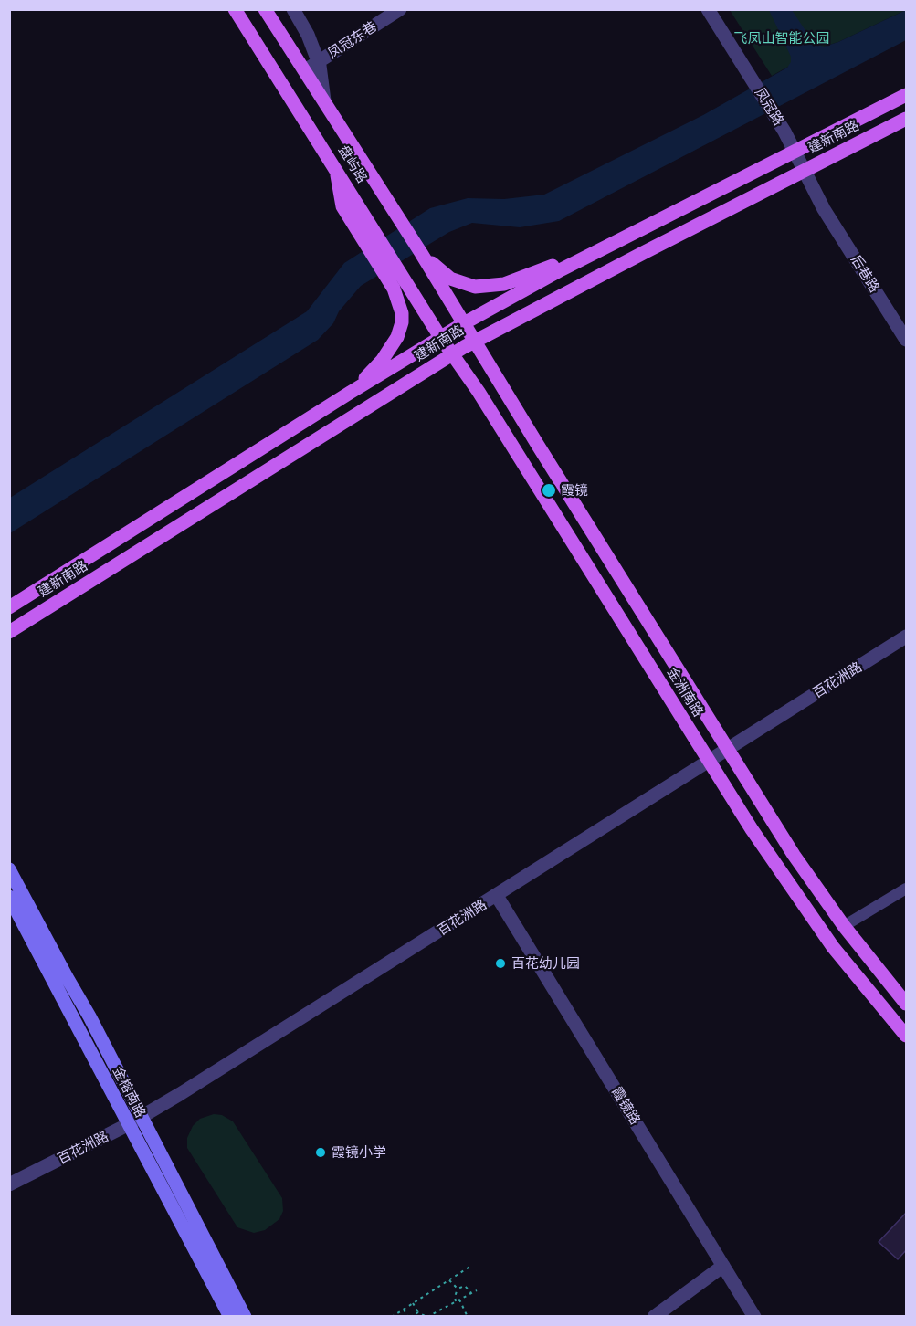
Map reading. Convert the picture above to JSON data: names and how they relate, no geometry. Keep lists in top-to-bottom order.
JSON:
{
  "streets": {
    "main road": [
      "建新南路",
      "盘屿路",
      "金洲南路",
      "金榕南路"
    ],
    "street": [
      "凤冠东巷",
      "凤冠路",
      "后巷路",
      "百花洲路",
      "霞镜路"
    ]
  },
  "crossings": [
    ["凤冠东巷", "盘屿路"],
    ["凤冠路", "建新南路"],
    ["凤冠路", "后巷路"],
    ["建新南路", "盘屿路"],
    ["建新南路", "金洲南路"],
    ["盘屿路", "金洲南路"],
    ["百花洲路", "金洲南路"],
    ["百花洲路", "金榕南路"],
    ["百花洲路", "霞镜路"]
  ],
  "parks": ["飞凤山智能公园"],
  "places": ["霞镜", "百花幼儿园", "霞镜小学"]
}
